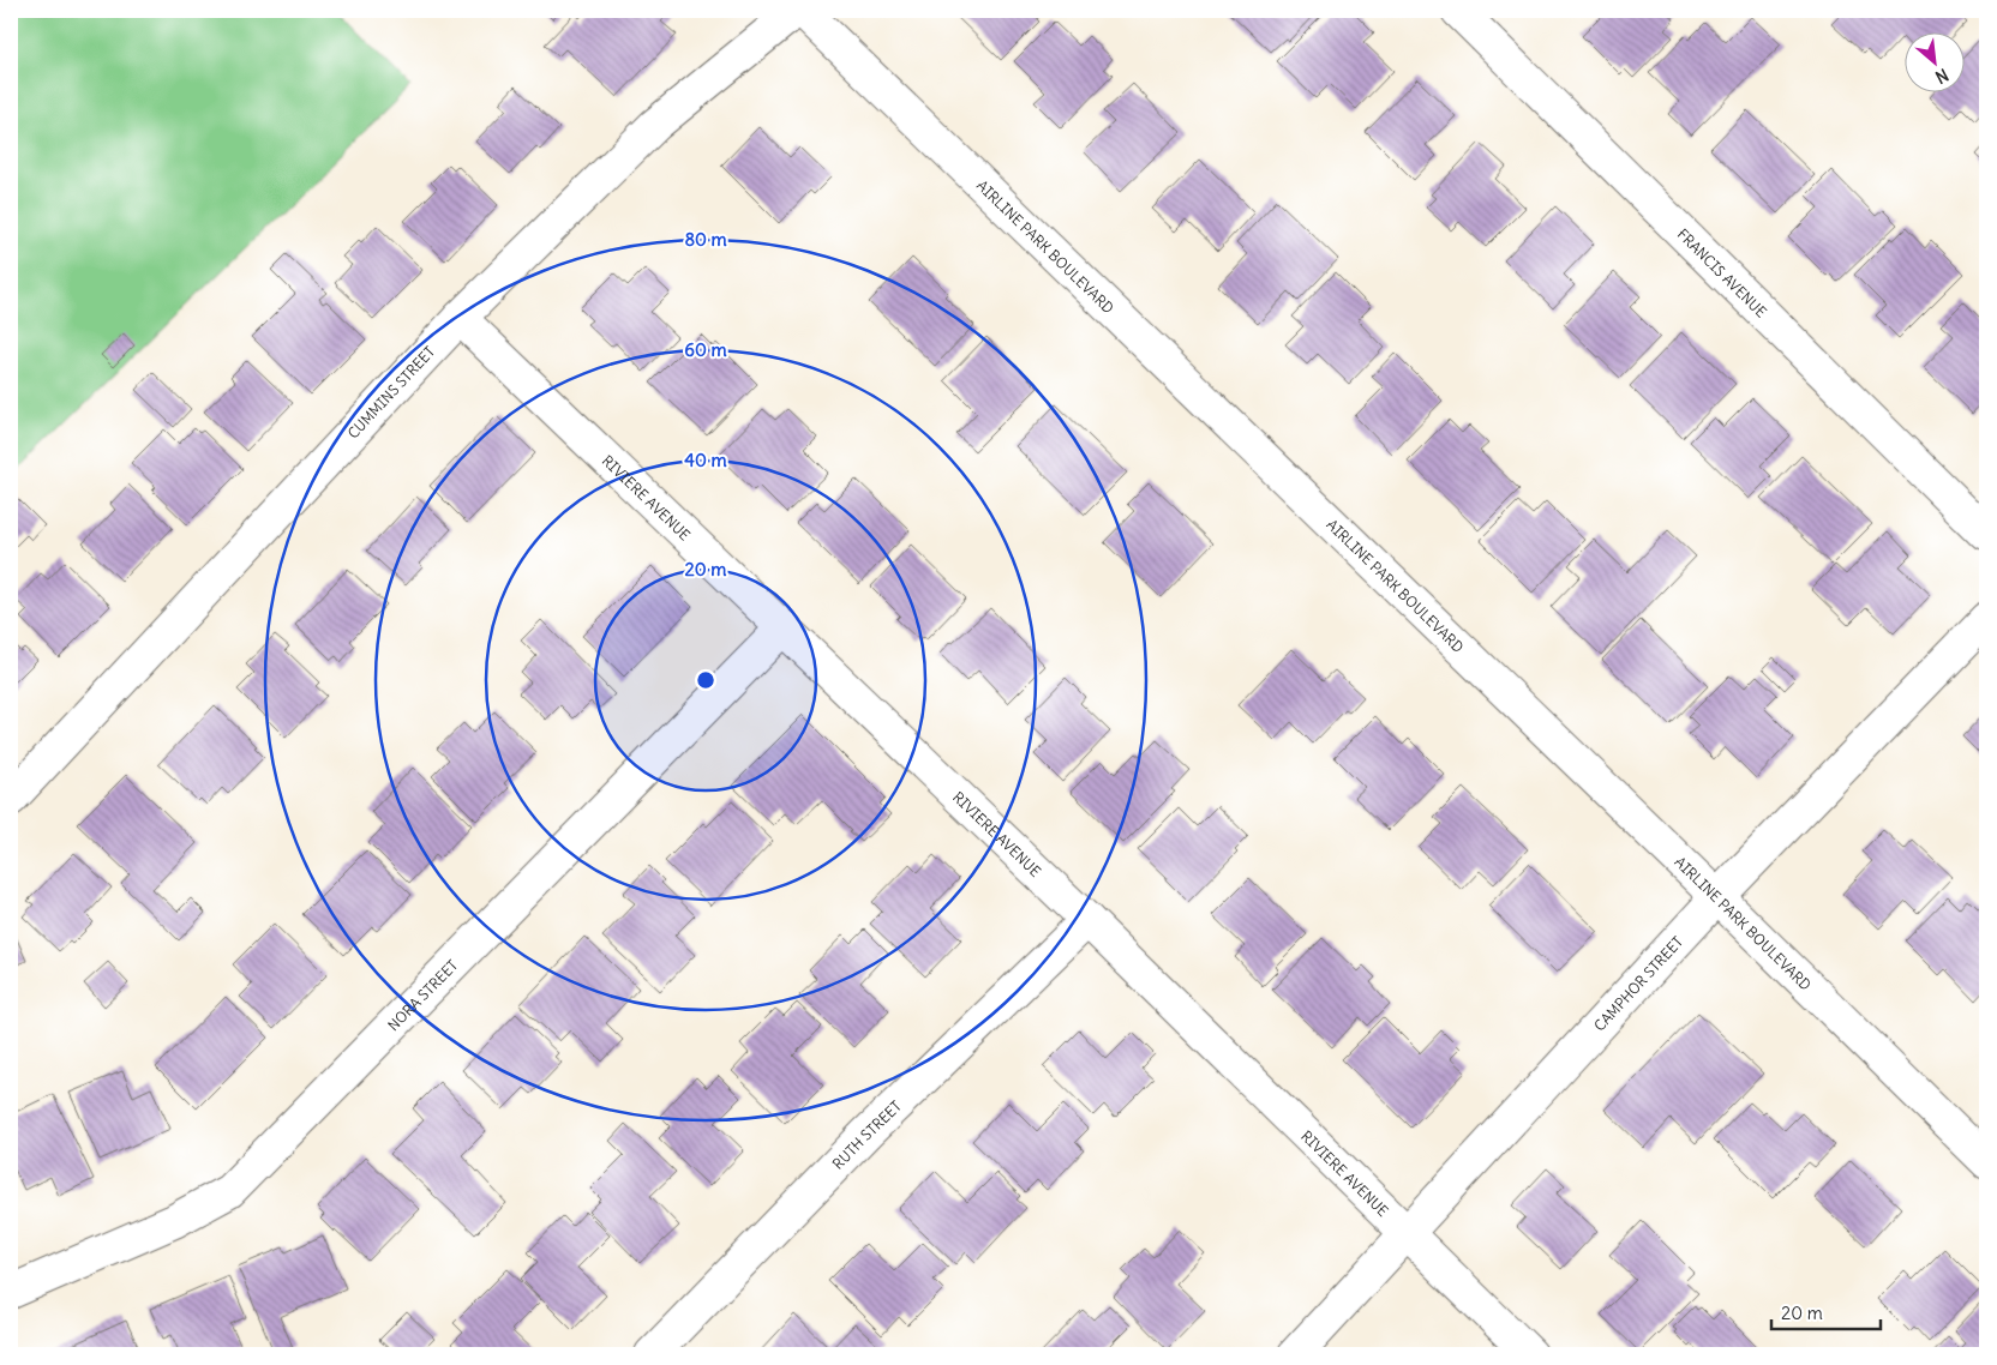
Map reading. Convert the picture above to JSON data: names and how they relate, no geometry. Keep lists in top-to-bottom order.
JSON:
{
  "streets": {
    "street": [
      "AIRLINE PARK BOULEVARD",
      "FRANCIS AVENUE",
      "CUMMINS STREET",
      "RIVIERE AVENUE",
      "CAMPHOR STREET",
      "NORA STREET",
      "RUTH STREET"
    ]
  },
  "crossings": [
    ["AIRLINE PARK BOULEVARD", "CAMPHOR STREET"],
    ["CUMMINS STREET", "RIVIERE AVENUE"],
    ["RIVIERE AVENUE", "CAMPHOR STREET"],
    ["RIVIERE AVENUE", "NORA STREET"],
    ["RIVIERE AVENUE", "RUTH STREET"]
  ],
  "scale_bar": "20 m",
  "north": "bottom right",
  "rings": [
    "80 m",
    "60 m",
    "40 m",
    "20 m"
  ]
}
